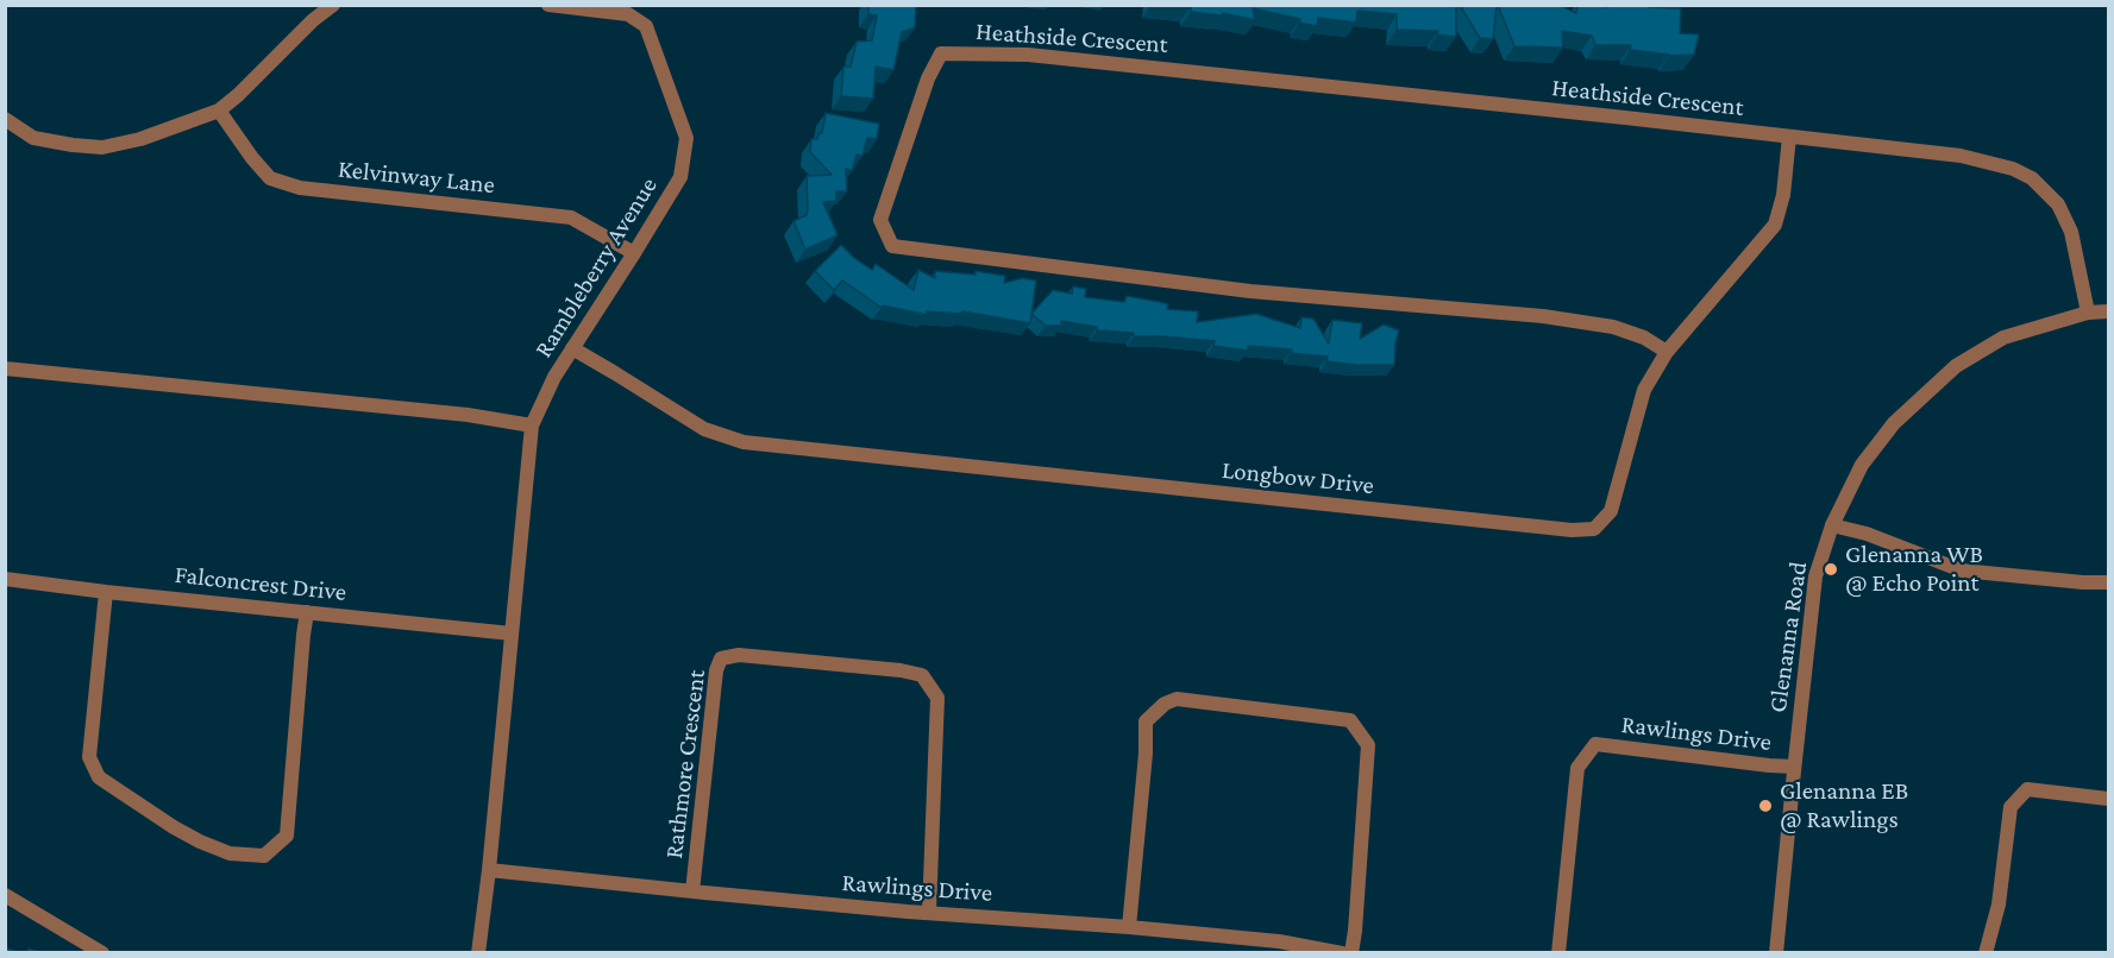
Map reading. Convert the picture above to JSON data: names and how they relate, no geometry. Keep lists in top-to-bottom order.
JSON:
{
  "streets": {
    "street": [
      "Heathside Crescent",
      "Kelvinway Lane",
      "Rambleberry Avenue",
      "Longbow Drive",
      "Falconcrest Drive",
      "Glenanna Road",
      "Rawlings Drive",
      "Rathmore Crescent"
    ]
  },
  "crossings": [
    ["Heathside Crescent", "Longbow Drive"],
    ["Heathside Crescent", "Glenanna Road"],
    ["Kelvinway Lane", "Rambleberry Avenue"],
    ["Rambleberry Avenue", "Longbow Drive"],
    ["Rambleberry Avenue", "Falconcrest Drive"],
    ["Rambleberry Avenue", "Rawlings Drive"],
    ["Glenanna Road", "Rawlings Drive"],
    ["Rawlings Drive", "Rathmore Crescent"]
  ],
  "places": ["Glenanna WB @ Echo Point", "Glenanna EB @ Rawlings"]
}
